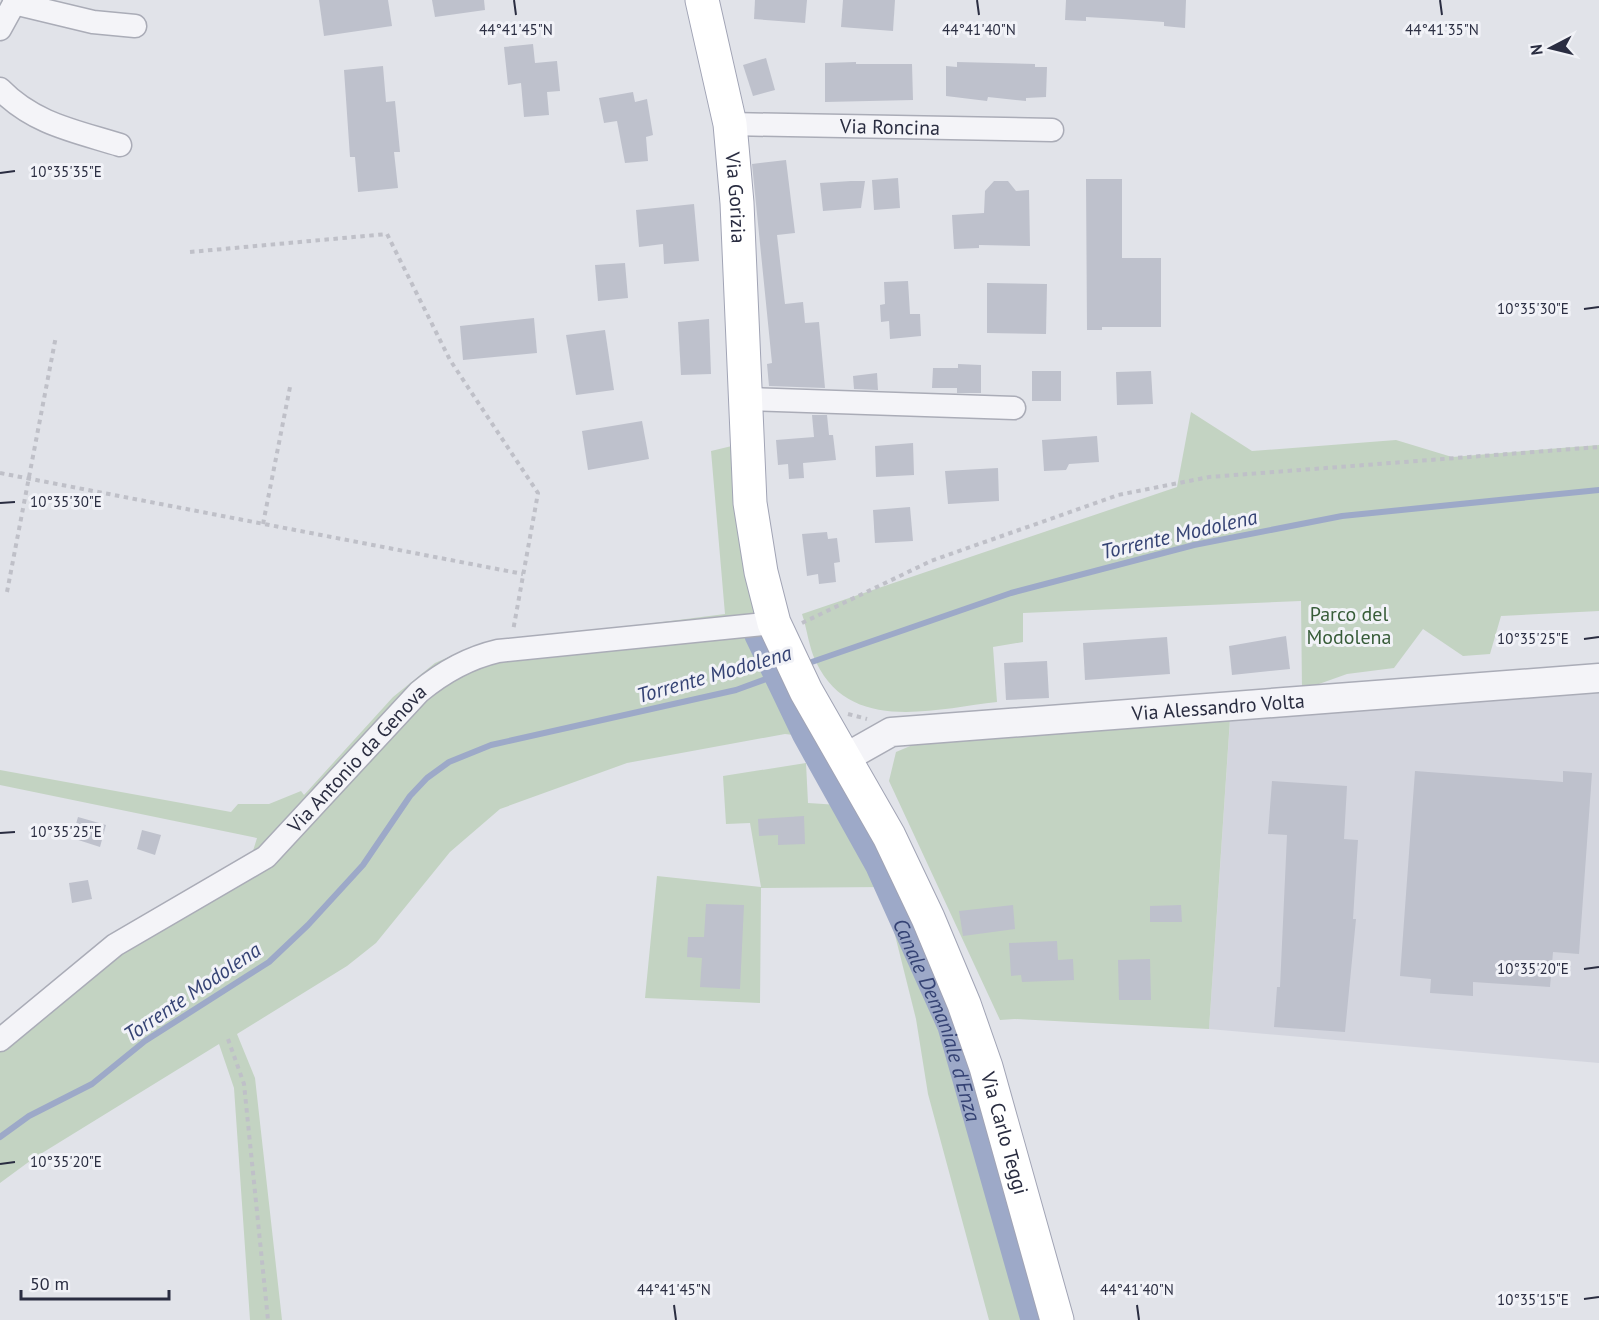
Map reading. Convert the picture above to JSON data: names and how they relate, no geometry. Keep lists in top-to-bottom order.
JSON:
{
  "streets": {
    "main road": ["Via Gorizia", "Via Carlo Teggi"],
    "street": ["Via Roncina", "Via Alessandro Volta", "Via Antonio da Genova"]
  },
  "crossings": [
    ["Via Roncina", "Via Gorizia"],
    ["Via Gorizia", "Via Alessandro Volta"],
    ["Via Gorizia", "Via Antonio da Genova"],
    ["Via Gorizia", "Via Carlo Teggi"],
    ["Via Alessandro Volta", "Via Carlo Teggi"]
  ],
  "water": ["Torrente Modolena", "Canale Demaniale d'Enza"],
  "parks": ["Parco del Modolena"],
  "scale_bar": "50 m",
  "north": "left",
  "coordinates": [
    "44°41'45\"N",
    "44°41'40\"N",
    "44°41'35\"N",
    "10°35'35\"E",
    "10°35'30\"E",
    "10°35'25\"E",
    "10°35'20\"E",
    "10°35'15\"E"
  ]
}
